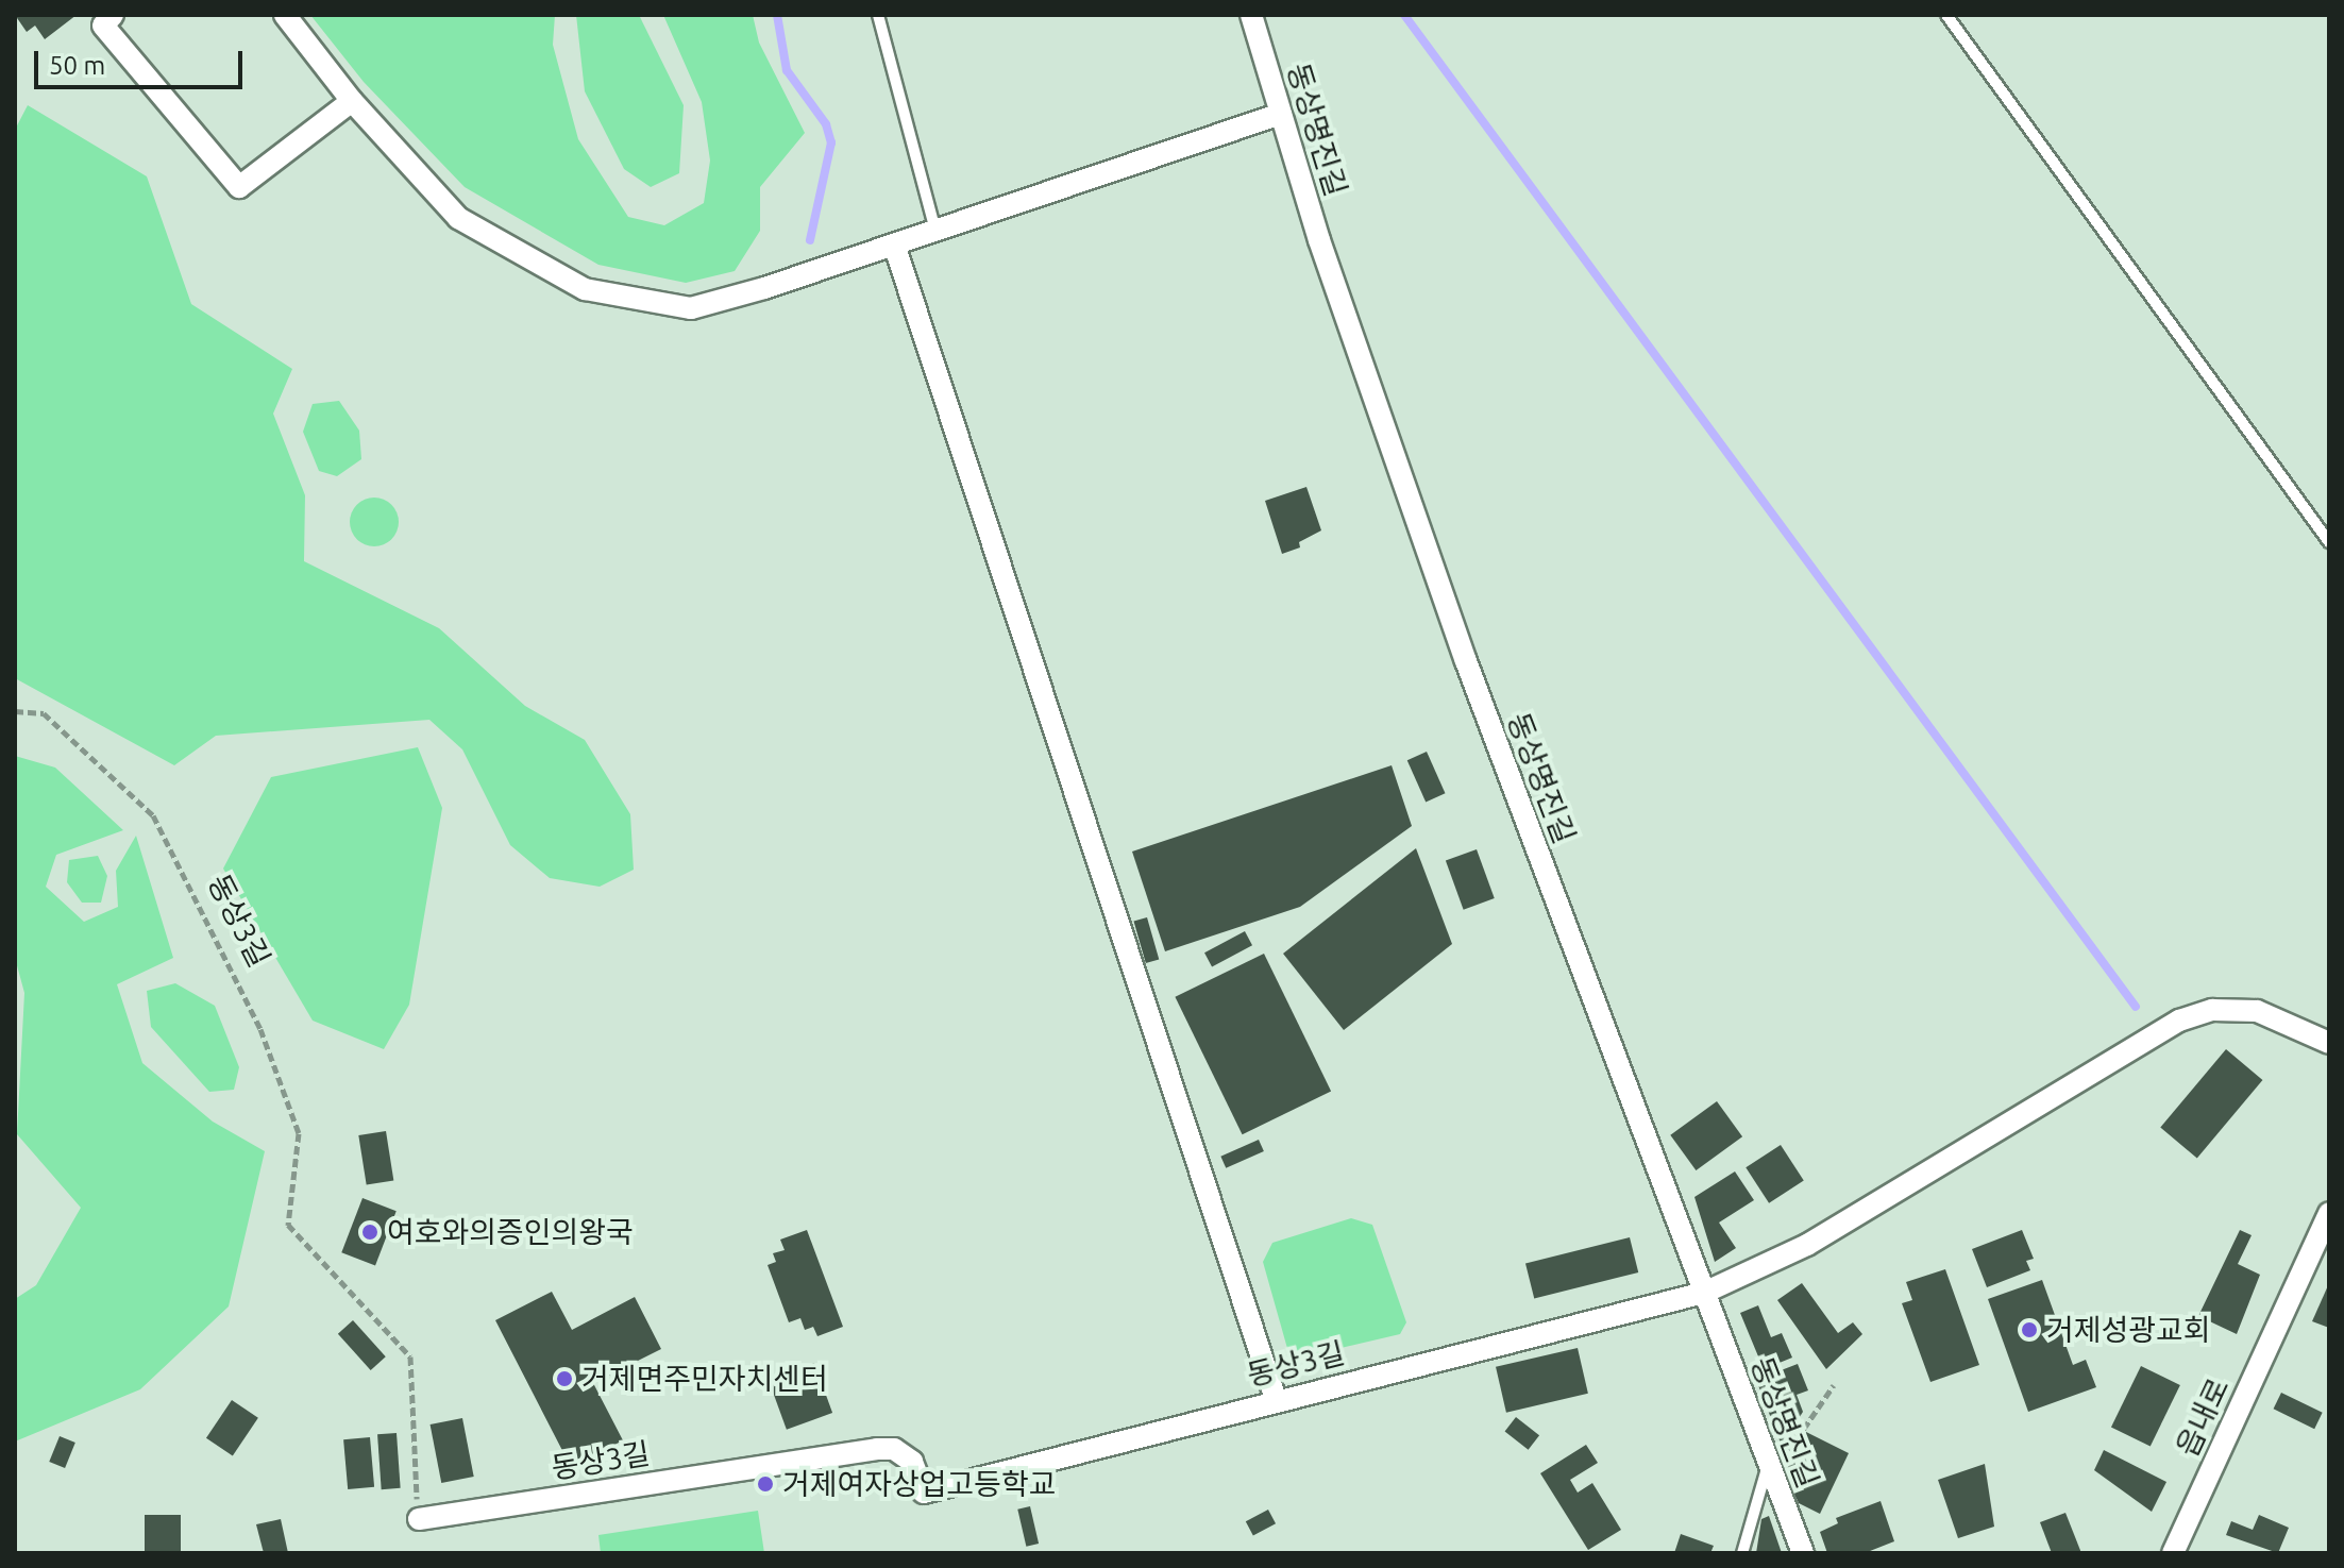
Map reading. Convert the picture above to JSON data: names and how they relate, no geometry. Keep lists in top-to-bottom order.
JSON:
{
  "streets": {
    "street": ["동상명진길", "동상3길", "읍내로"]
  },
  "crossings": [
    ["동상명진길", "동상3길"]
  ],
  "places": [
    "여호와의증인의왕국",
    "거제성광교회",
    "거제면주민자치센터",
    "거제여자상업고등학교"
  ],
  "scale_bar": "50 m"
}
